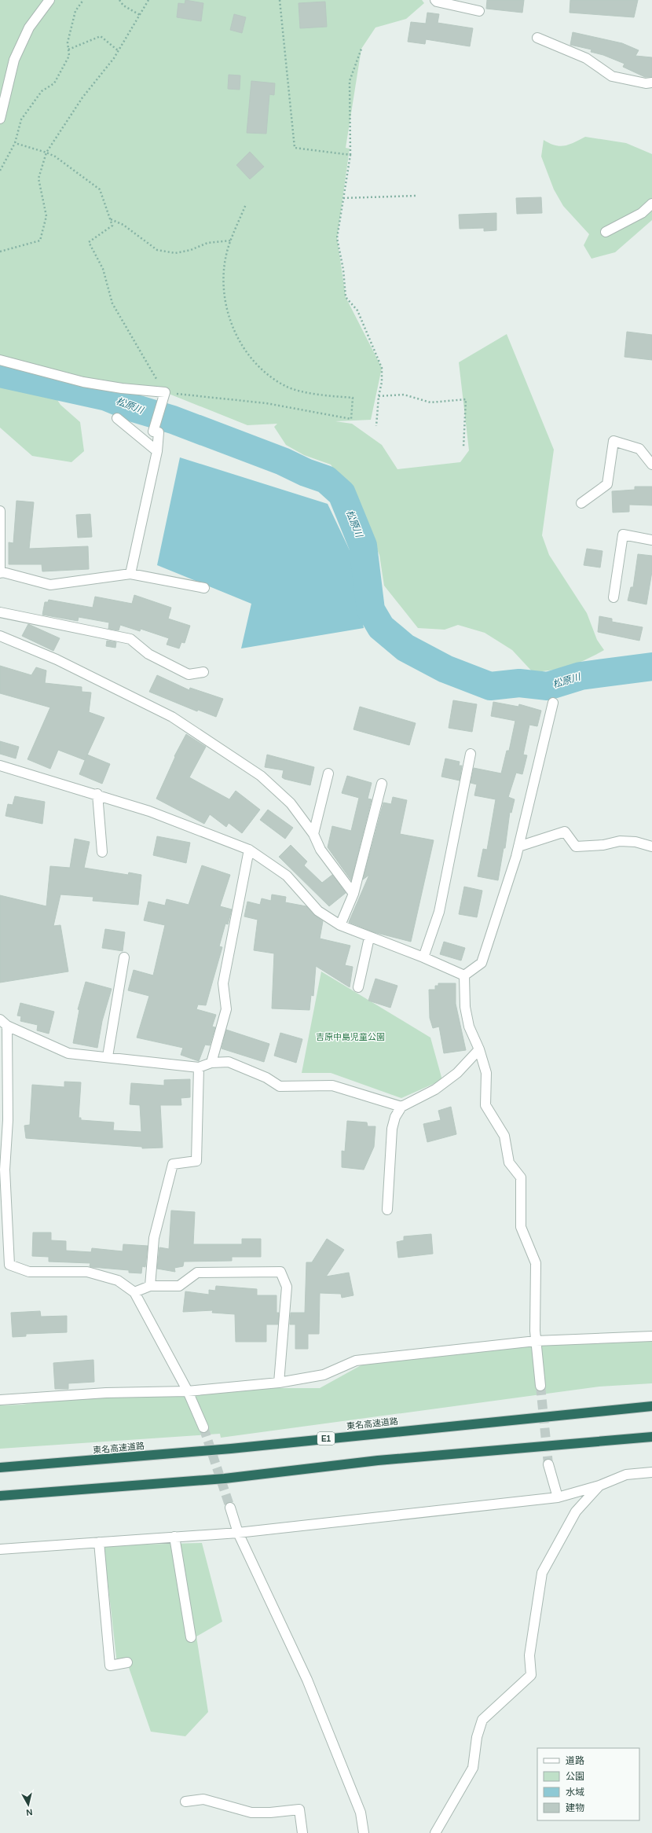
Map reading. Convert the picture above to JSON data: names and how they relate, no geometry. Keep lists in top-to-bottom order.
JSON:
{
  "streets": {
    "highway": ["東名高速道路", "E1"]
  },
  "water": ["松原川"],
  "parks": ["吉原中島児童公園"],
  "legend": [
    "道路",
    "公園",
    "水域",
    "建物"
  ],
  "north": "bottom"
}
